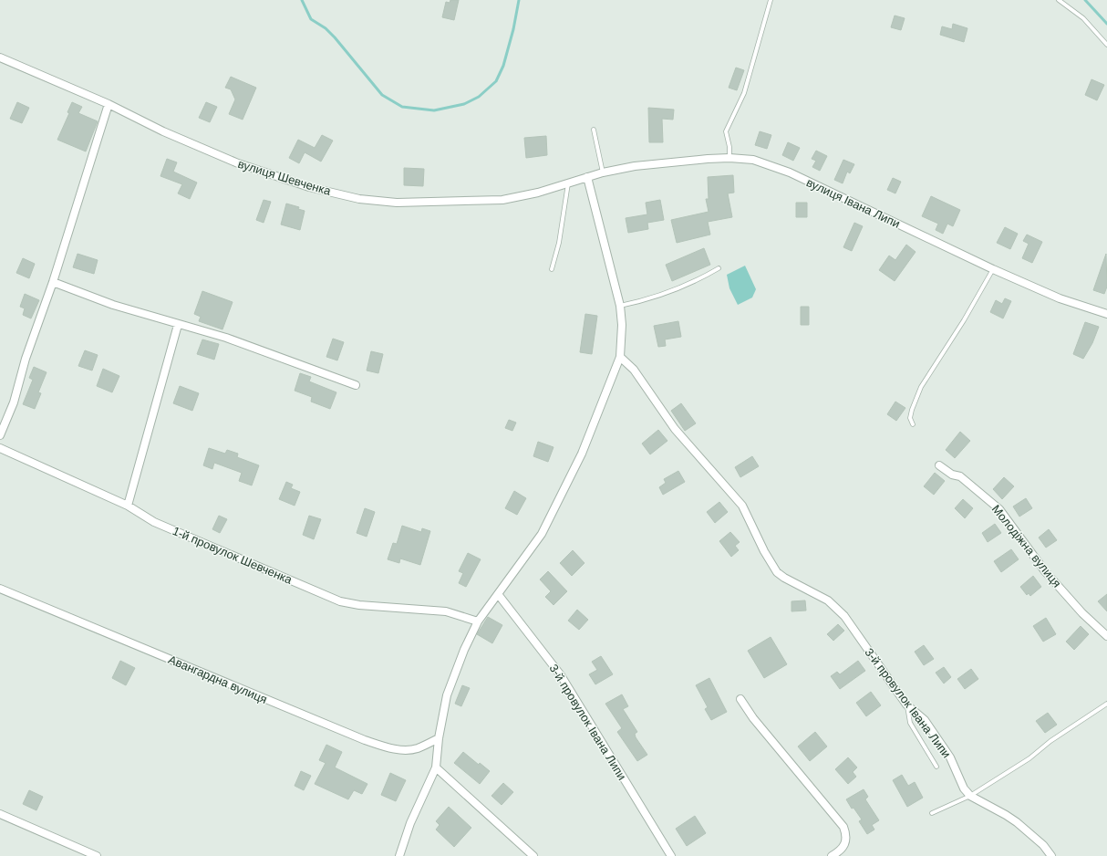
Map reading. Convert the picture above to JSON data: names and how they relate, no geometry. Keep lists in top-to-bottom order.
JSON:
{
  "streets": {
    "street": [
      "вулиця Шевченка",
      "вулиця Івана Липи",
      "Молодіжна вулиця",
      "1-й провулок Шевченка",
      "Авангардна вулиця",
      "3-й провулок Івана Липи"
    ]
  },
  "crossings": [
    ["вулиця Шевченка", "вулиця Івана Липи"]
  ]
}
